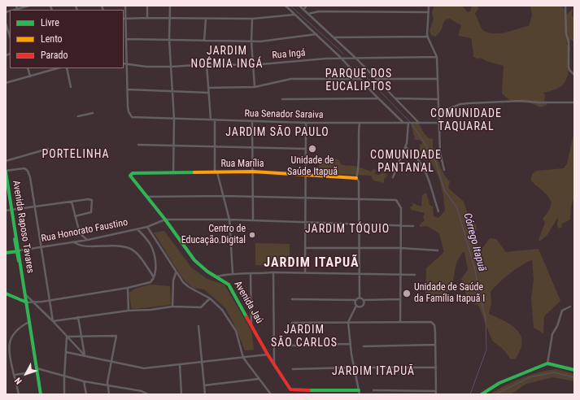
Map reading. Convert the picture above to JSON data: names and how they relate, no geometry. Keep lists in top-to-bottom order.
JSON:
{
  "streets": {
    "street": [
      "Rua Ingá",
      "Rua Senador Saraiva",
      "Rua Marília",
      "Avenida Raposo Tavares",
      "Rua Honorato Faustino",
      "Avenida Jaú"
    ]
  },
  "crossings": [
    ["Rua Marília", "Avenida Jaú"],
    ["Avenida Raposo Tavares", "Rua Honorato Faustino"],
    ["Rua Honorato Faustino", "Avenida Jaú"]
  ],
  "districts": [
    "JARDIM NOÊMIA INGÁ",
    "PARQUE DOS EUCALIPTOS",
    "COMUNIDADE TAQUARAL",
    "JARDIM SÃO PAULO",
    "PORTELINHA",
    "COMUNIDADE PANTANAL",
    "JARDIM TÓQUIO",
    "JARDIM ITAPUÃ",
    "JARDIM SÃO CARLOS",
    "JARDIM ITAPUÃ"
  ],
  "water": ["Córrego Itapuã"],
  "places": ["Unidade de Saúde Itapuã", "Centro de Educação Digital", "Unidade de Saúde da Família Itapuã I"],
  "legend": ["Livre", "Lento", "Parado"],
  "north": "bottom left"
}
